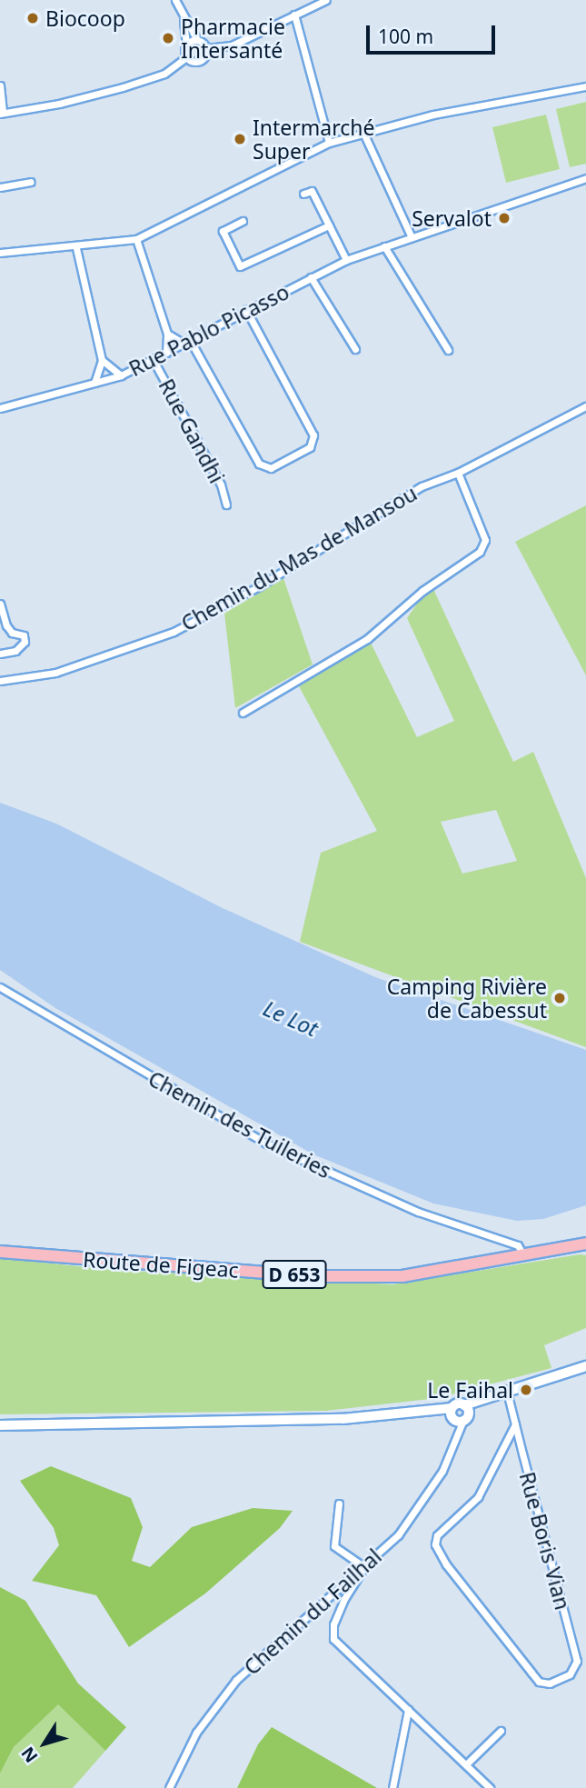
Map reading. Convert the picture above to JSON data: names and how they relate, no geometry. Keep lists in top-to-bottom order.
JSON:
{
  "streets": {
    "main road": ["Route de Figeac", "D 653"],
    "street": [
      "Rue Pablo Picasso",
      "Rue Gandhi",
      "Chemin du Mas de Mansou",
      "Chemin des Tuileries",
      "Rue Boris Vian",
      "Chemin du Failhal"
    ]
  },
  "crossings": [
    ["Rue Pablo Picasso", "Rue Gandhi"],
    ["Chemin des Tuileries", "Route de Figeac"]
  ],
  "water": ["Le Lot"],
  "places": [
    "Biocoop",
    "Pharmacie Intersanté",
    "Intermarché Super",
    "Servalot",
    "Camping Rivière de Cabessut",
    "Le Faihal"
  ],
  "scale_bar": "100 m",
  "north": "bottom left"
}
